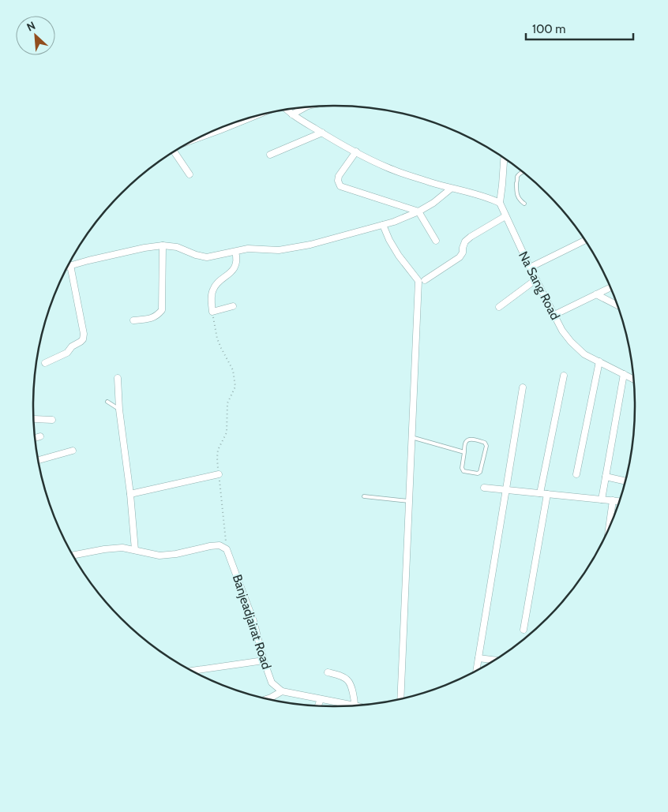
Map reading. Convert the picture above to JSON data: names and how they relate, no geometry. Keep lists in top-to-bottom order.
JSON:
{
  "streets": {
    "street": ["Na Sang Road", "Banjeadjairat Road"]
  },
  "scale_bar": "100 m",
  "north": "top left"
}
